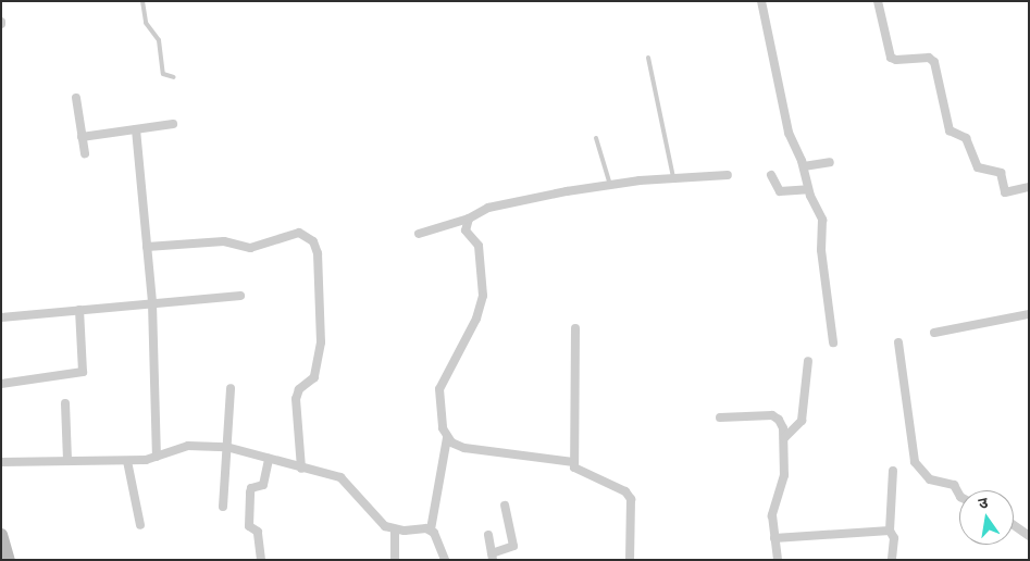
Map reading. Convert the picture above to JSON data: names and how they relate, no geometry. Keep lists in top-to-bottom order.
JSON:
{
  "north": "top"
}
